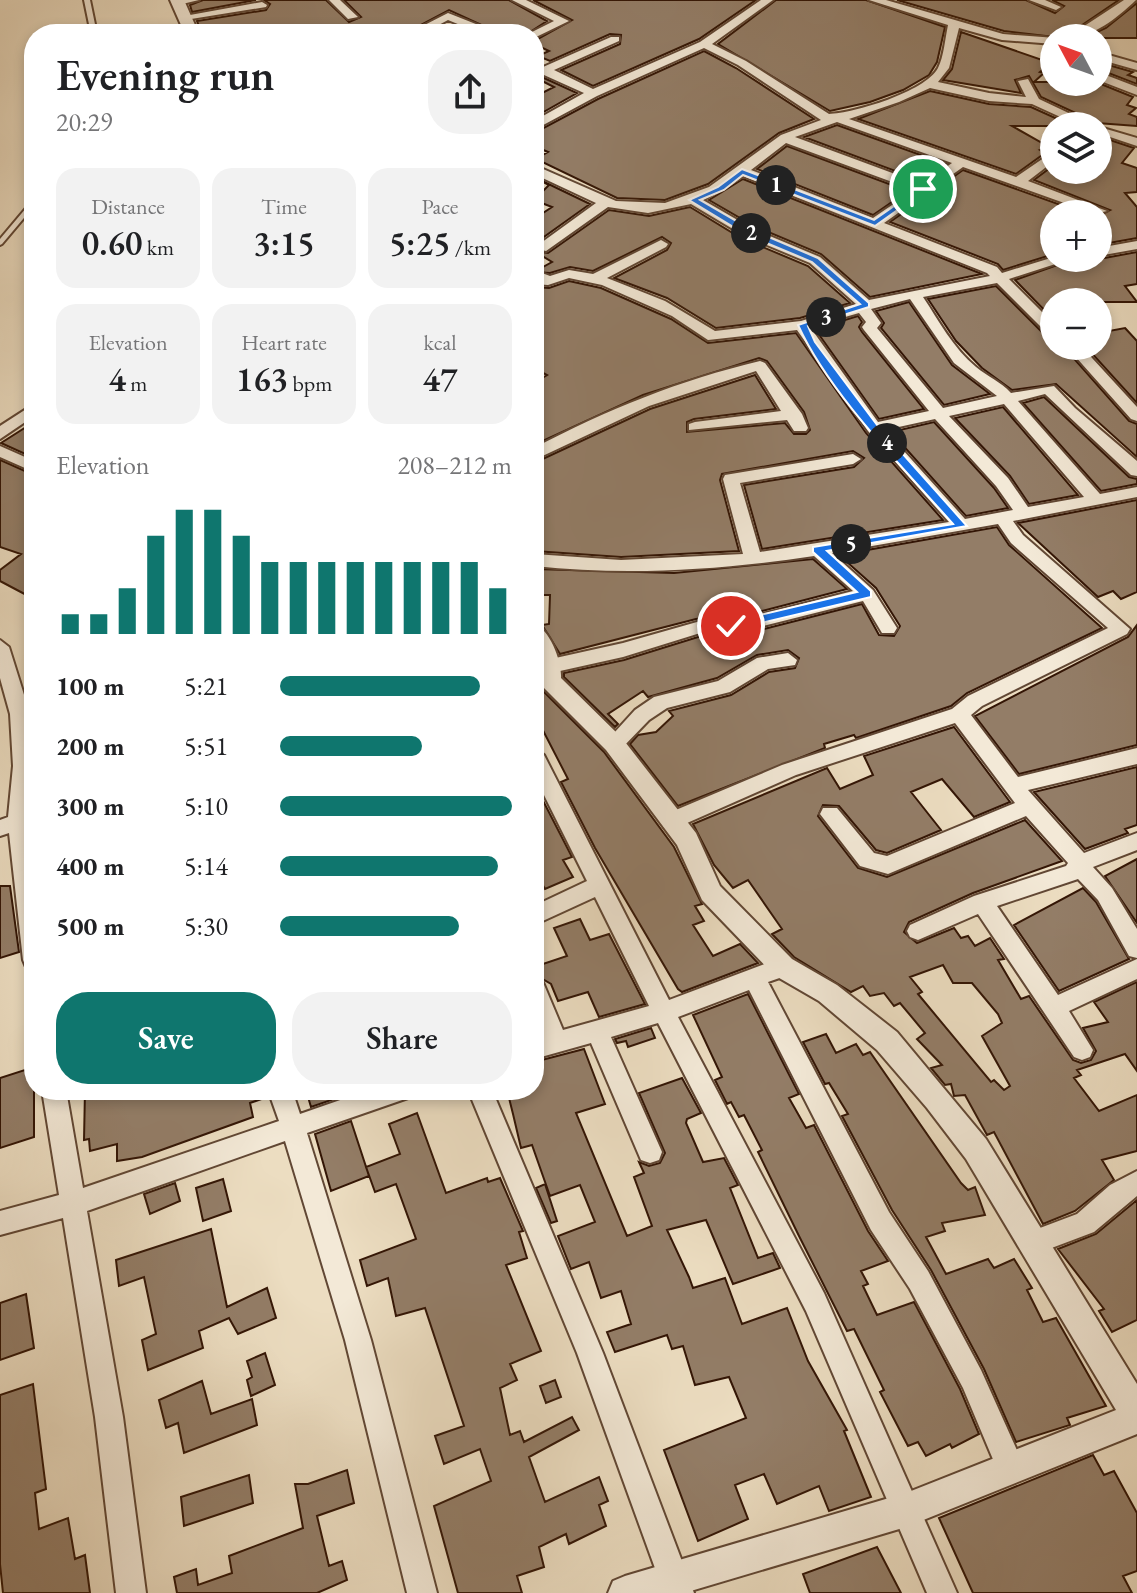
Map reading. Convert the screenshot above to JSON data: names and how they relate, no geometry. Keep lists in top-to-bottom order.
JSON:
{
  "north": "top left",
  "page": {
    "map_buttons": ["+", "−"],
    "heading": ["Evening run", "20:29"],
    "stats": [
      ["Distance", "0.60 km"],
      ["Time", "3:15"],
      ["Pace", "5:25 /km"],
      ["Elevation", "4 m"],
      ["Heart rate", "163 bpm"],
      ["kcal", "47"]
    ],
    "pins": [
      "1",
      "2",
      "3",
      "4",
      "5"
    ],
    "chart": ["Elevation", "208–212 m"],
    "list": [
      {
        "name": "100 m",
        "note": "5:21"
      },
      {
        "name": "200 m",
        "note": "5:51"
      },
      {
        "name": "300 m",
        "note": "5:10"
      },
      {
        "name": "400 m",
        "note": "5:14"
      },
      {
        "name": "500 m",
        "note": "5:30"
      }
    ],
    "buttons": ["Save", "Share"]
  }
}
